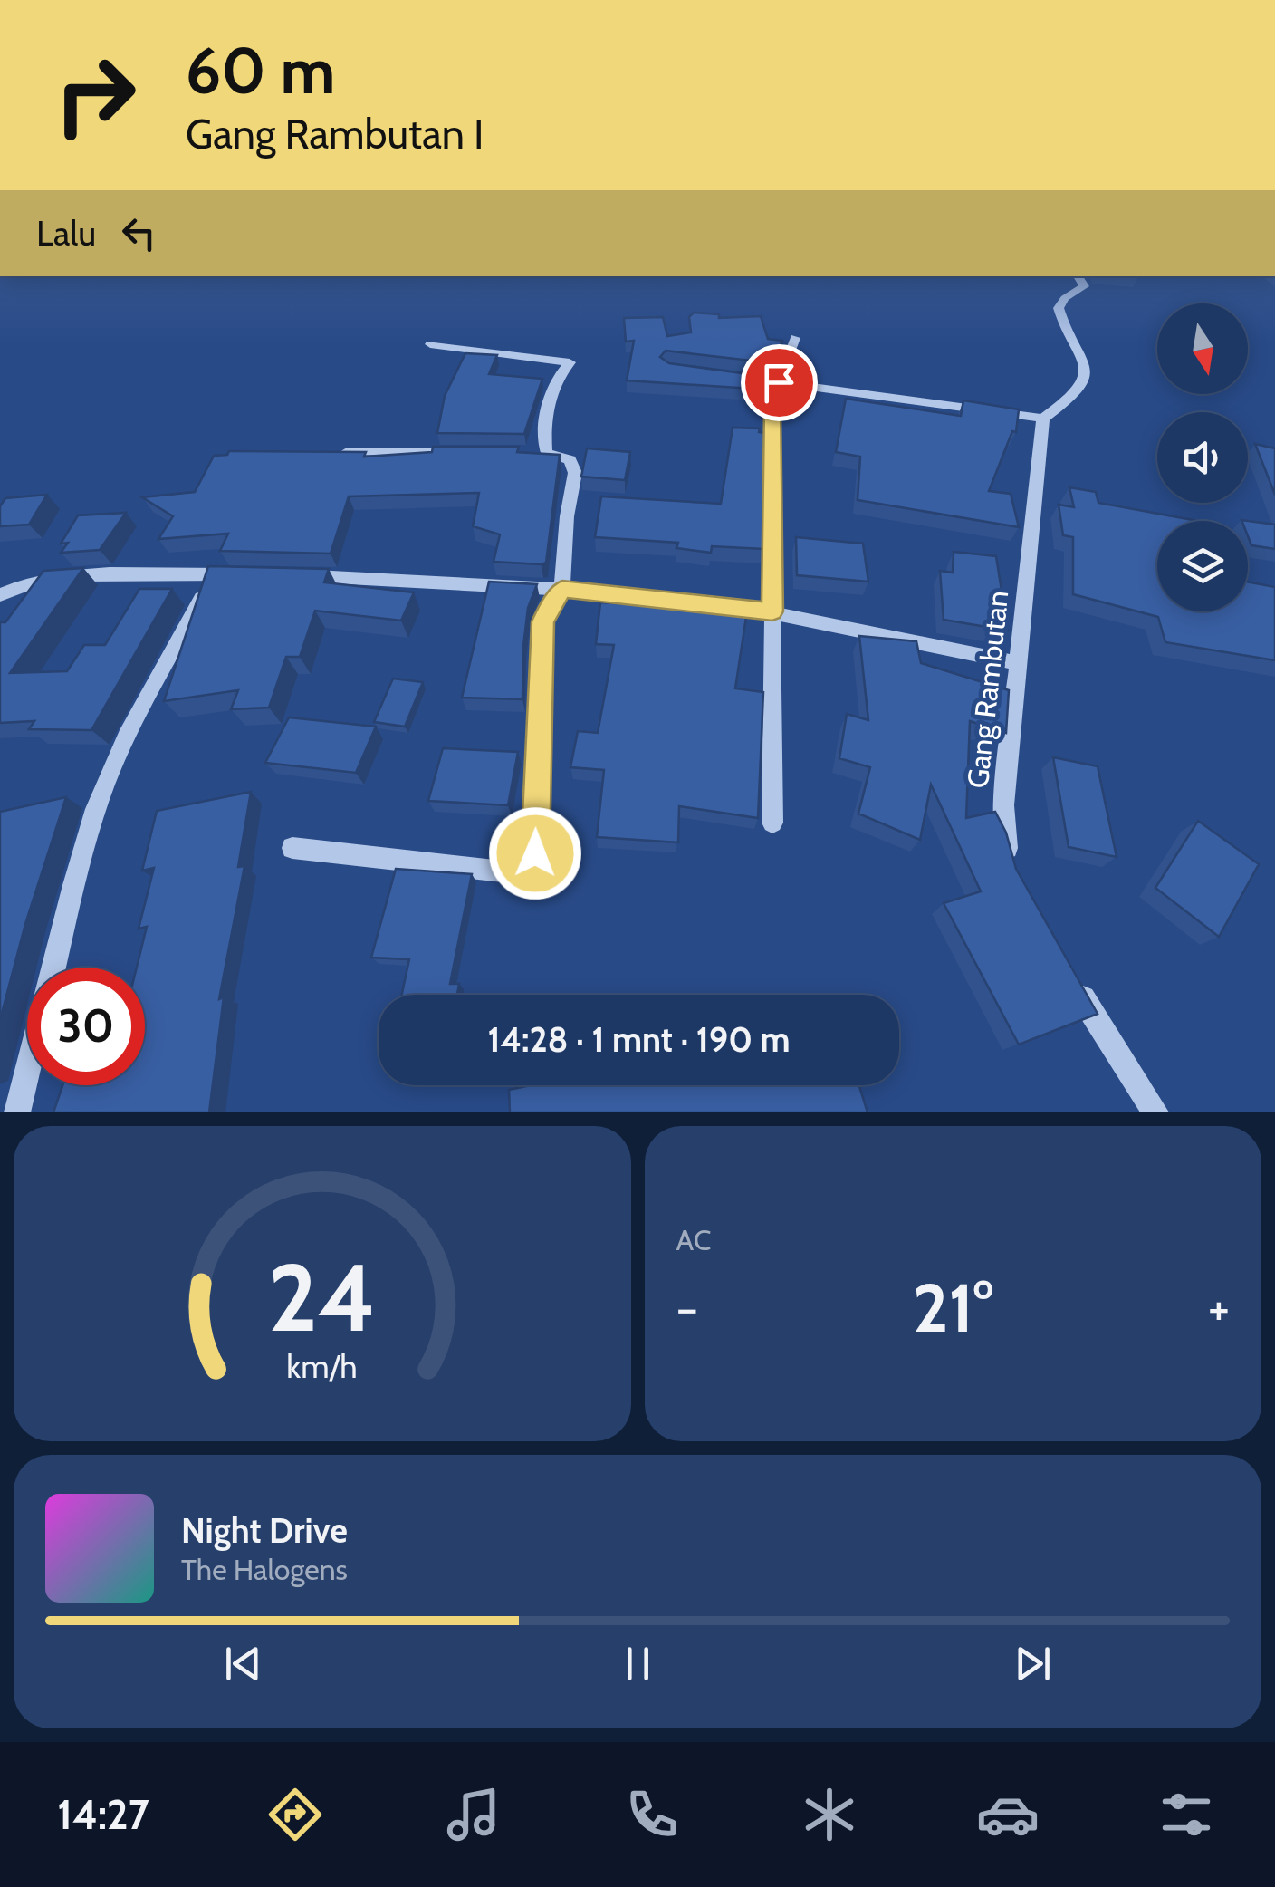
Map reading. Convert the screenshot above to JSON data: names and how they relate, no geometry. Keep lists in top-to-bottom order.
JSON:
{
  "streets": {
    "street": ["Gang Rambutan"]
  },
  "north": "bottom",
  "page": {
    "turn": ["60 m", "Gang Rambutan I"],
    "then": "Lalu",
    "limit": "30",
    "trip": "14:28 · 1 mnt · 190 m",
    "tile": "AC",
    "heat": ["−", "21°", "+"],
    "song": ["Night Drive", "The Halogens"],
    "tabs": "14:27",
    "gauge": ["24", "km/h"]
  }
}
